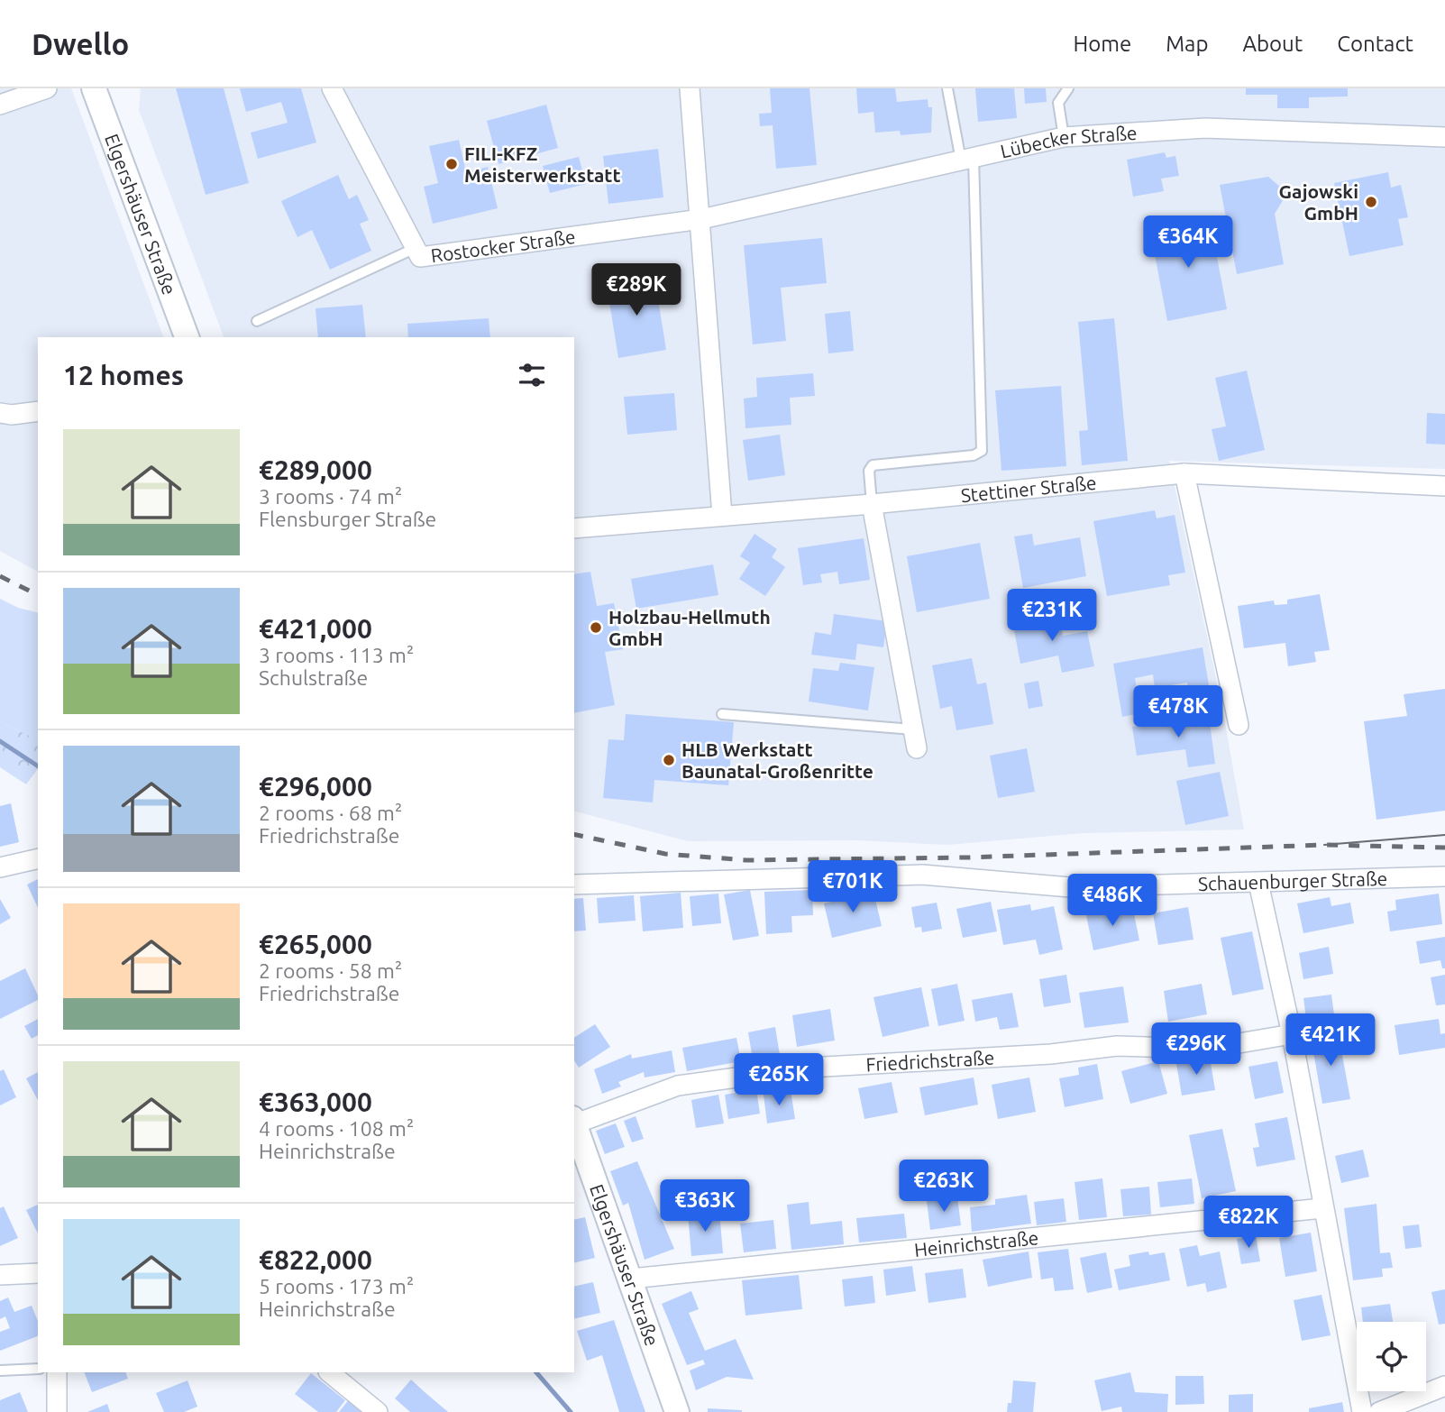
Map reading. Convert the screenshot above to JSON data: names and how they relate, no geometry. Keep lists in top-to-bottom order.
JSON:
{
  "streets": {
    "street": [
      "Lübecker Straße",
      "Elgershäuser Straße",
      "Rostocker Straße",
      "Stettiner Straße",
      "Schauenburger Straße",
      "Friedrichstraße",
      "Heinrichstraße"
    ]
  },
  "crossings": [
    ["Lübecker Straße", "Rostocker Straße"],
    ["Elgershäuser Straße", "Friedrichstraße"],
    ["Elgershäuser Straße", "Heinrichstraße"]
  ],
  "places": [
    "FILI-KFZ Meisterwerkstatt",
    "Gajowski GmbH",
    "Holzbau-Hellmuth GmbH",
    "HLB Werkstatt Baunatal-Großenritte"
  ],
  "page": {
    "header": "Dwello",
    "nav": [
      "Home",
      "Map",
      "About",
      "Contact"
    ],
    "price": [
      "€364K",
      "€289K",
      "€231K",
      "€478K",
      "€701K",
      "€486K",
      "€421K",
      "€296K",
      "€265K",
      "€263K",
      "€363K",
      "€822K"
    ],
    "heading": "12 homes",
    "list": [
      {
        "name": "€289,000",
        "note": "3 rooms · 74 m² · Flensburger Straße"
      },
      {
        "name": "€421,000",
        "note": "3 rooms · 113 m² · Schulstraße"
      },
      {
        "name": "€296,000",
        "note": "2 rooms · 68 m² · Friedrichstraße"
      },
      {
        "name": "€265,000",
        "note": "2 rooms · 58 m² · Friedrichstraße"
      },
      {
        "name": "€363,000",
        "note": "4 rooms · 108 m² · Heinrichstraße"
      },
      {
        "name": "€822,000",
        "note": "5 rooms · 173 m² · Heinrichstraße"
      }
    ]
  }
}
